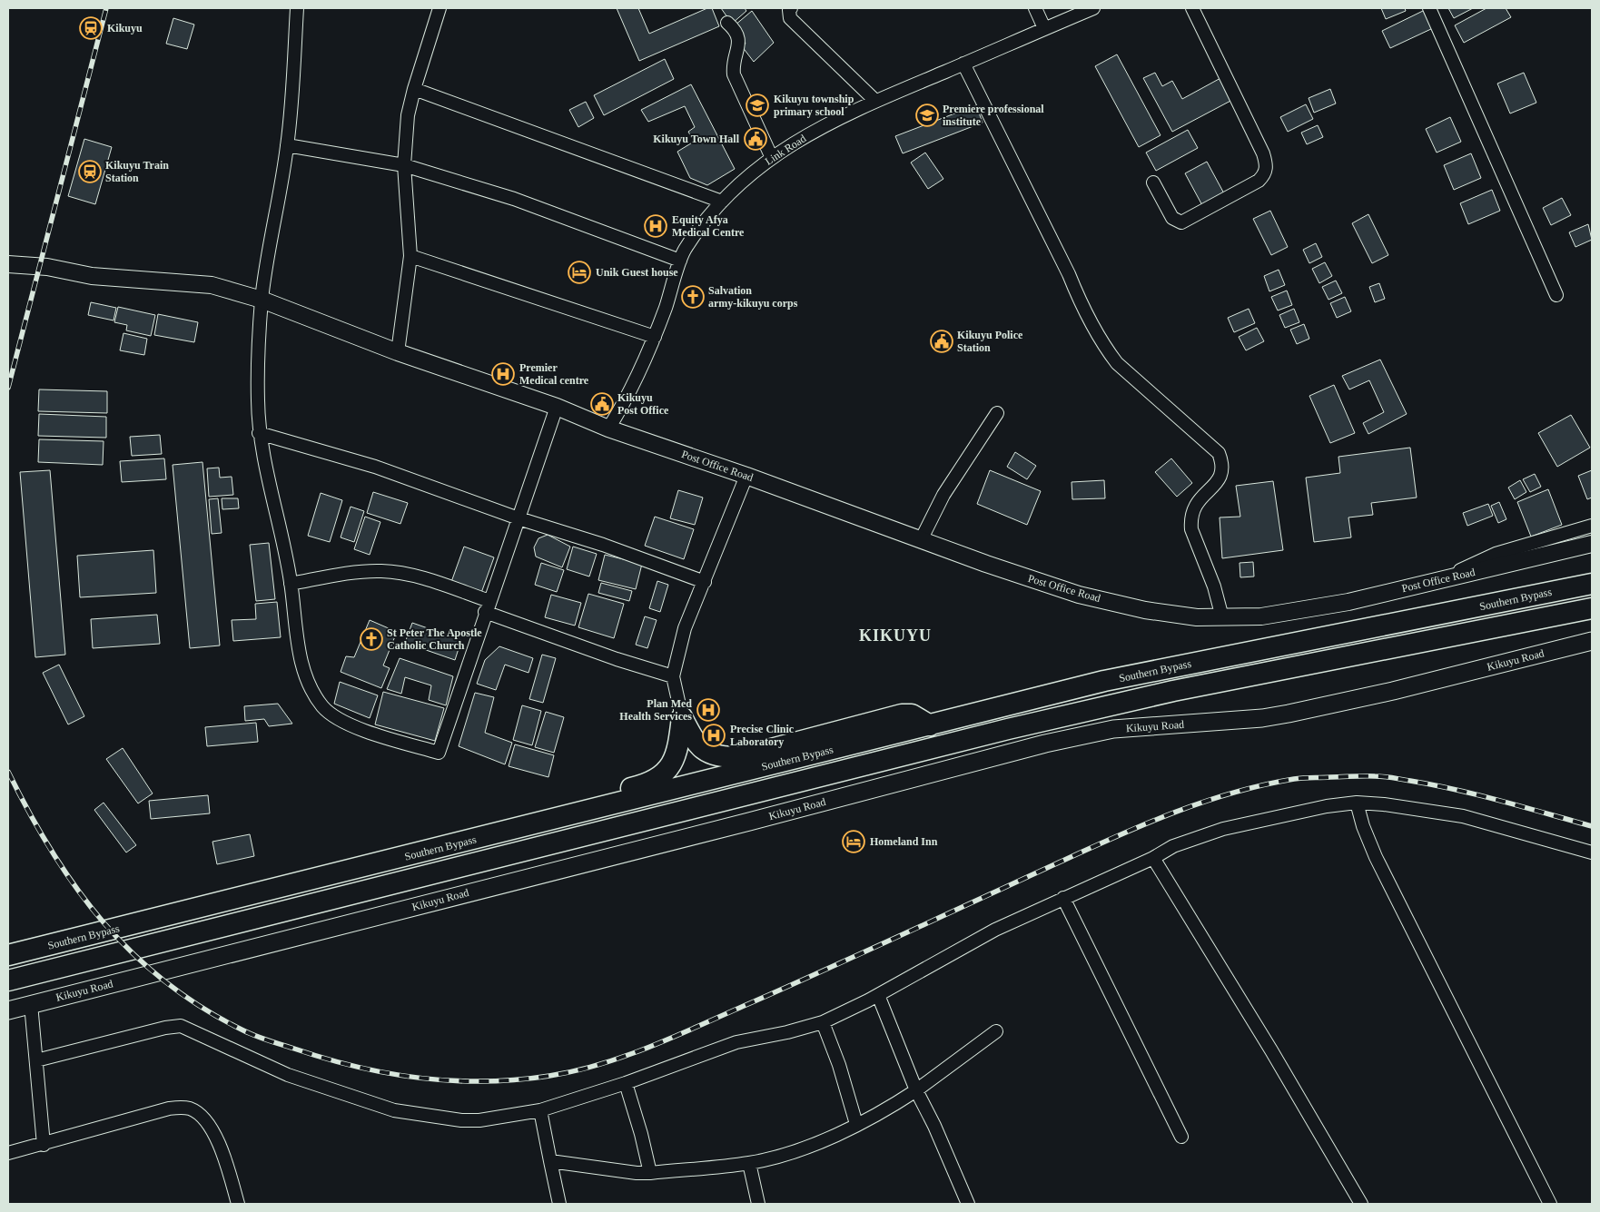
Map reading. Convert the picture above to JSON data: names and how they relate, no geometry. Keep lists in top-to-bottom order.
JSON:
{
  "streets": {
    "highway": ["Southern Bypass"],
    "main road": ["Kikuyu Road"],
    "street": ["Link Road", "Post Office Road"]
  },
  "crossings": [
    ["Link Road", "Post Office Road"]
  ],
  "districts": ["KIKUYU"],
  "places": {
    "station": ["Kikuyu", "Kikuyu Train Station"],
    "school or university": ["Kikuyu township primary school", "Premiere professional institute"],
    "public building": ["Kikuyu Town Hall", "Kikuyu Police Station", "Kikuyu Post Office"],
    "hospital": [
      "Equity Afya Medical Centre",
      "Premier Medical centre",
      "Plan Med Health Services",
      "Precise Clinic Laboratory"
    ],
    "hotel": ["Unik Guest house", "Homeland Inn"],
    "church": ["Salvation army-kikuyu corps", "St Peter The Apostle Catholic Church"]
  }
}
